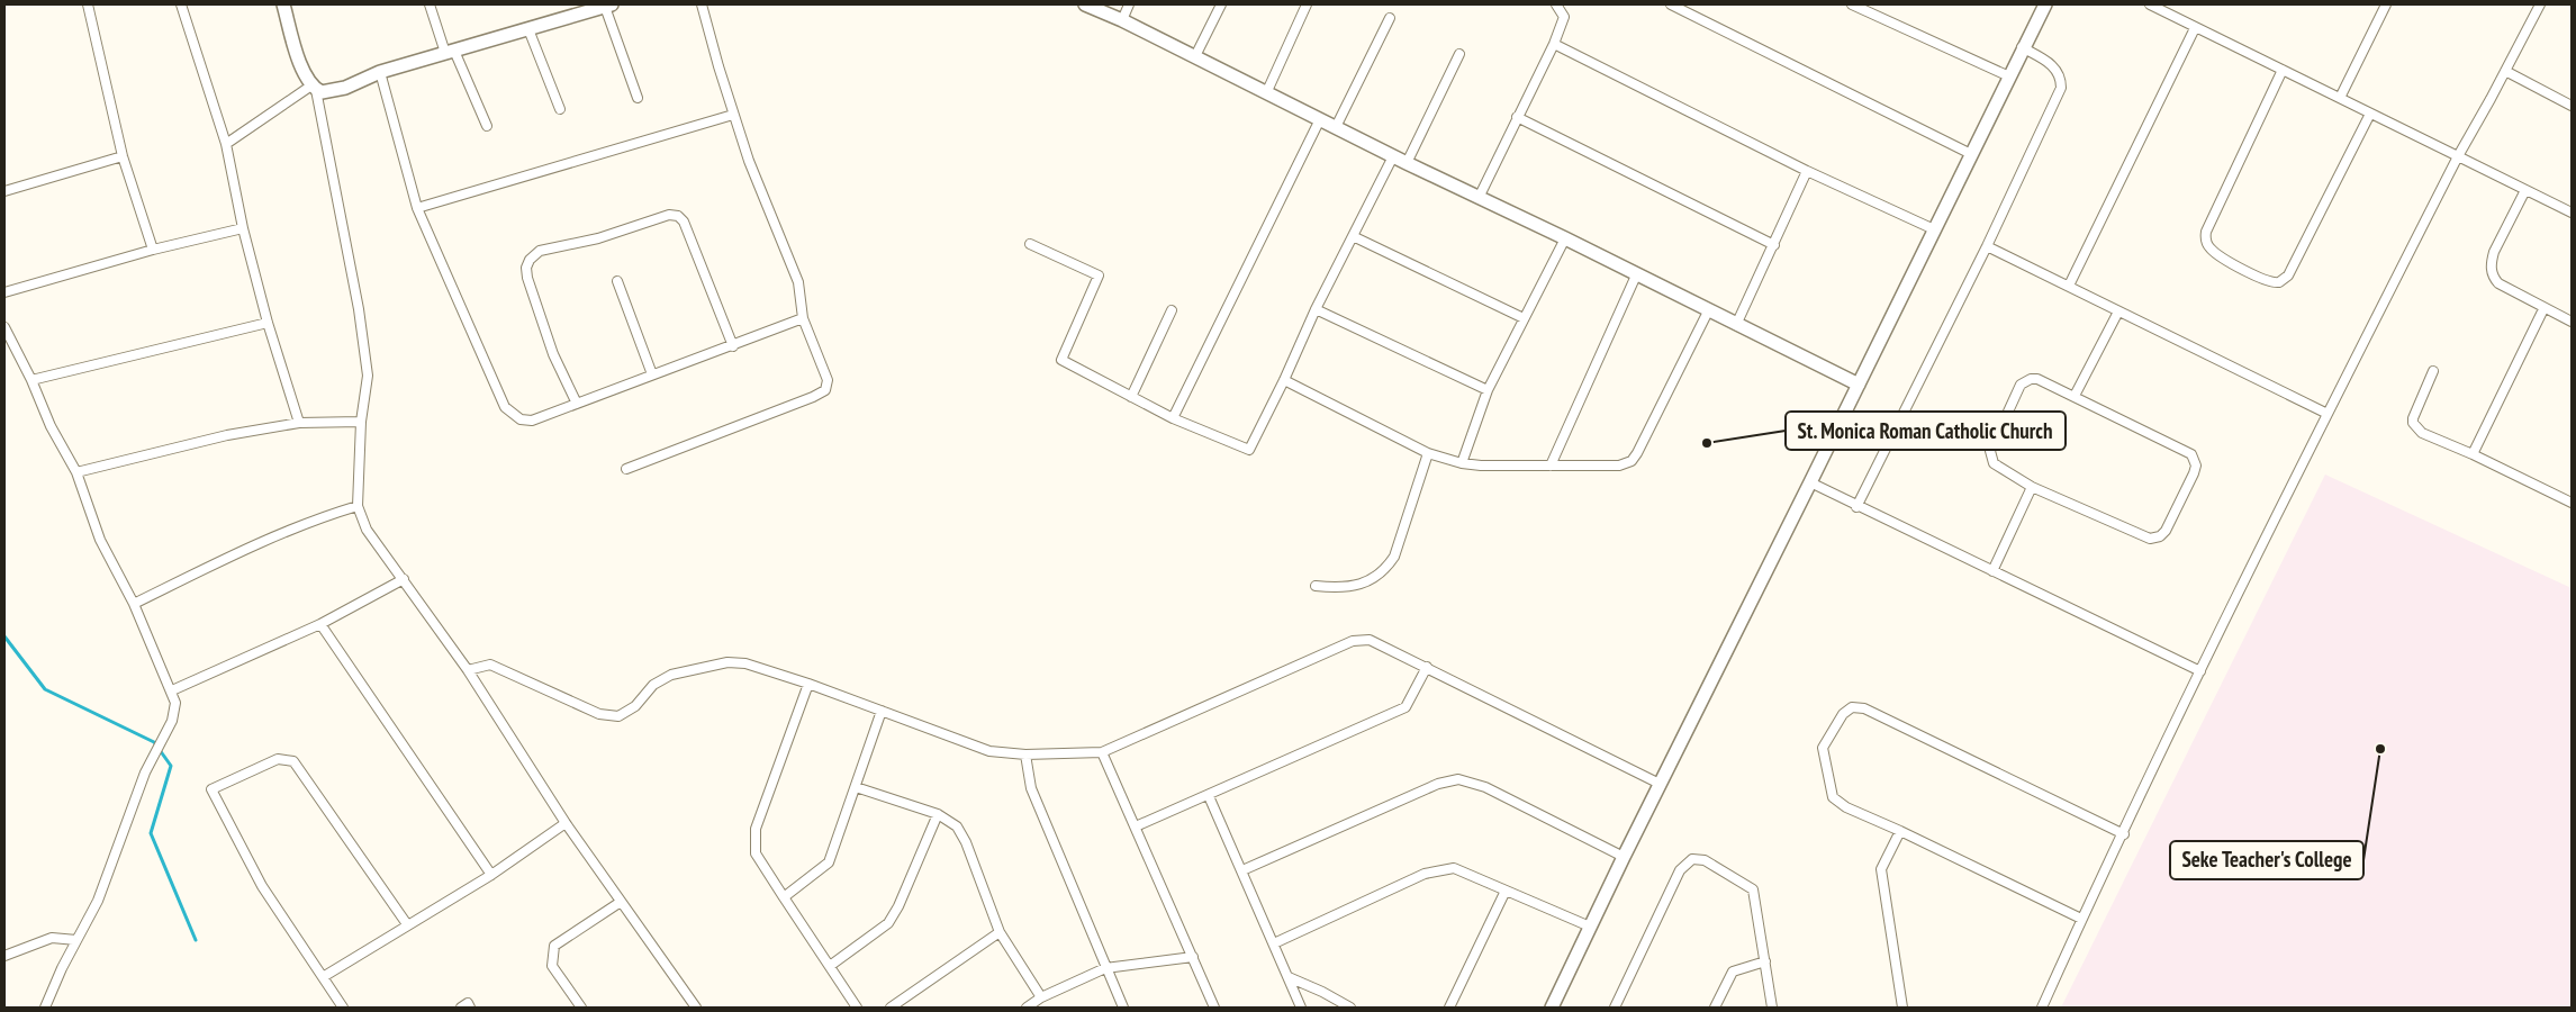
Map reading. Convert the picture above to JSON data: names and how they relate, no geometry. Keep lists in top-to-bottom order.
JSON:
{
  "places": ["St. Monica Roman Catholic Church", "Seke Teacher's College"]
}
